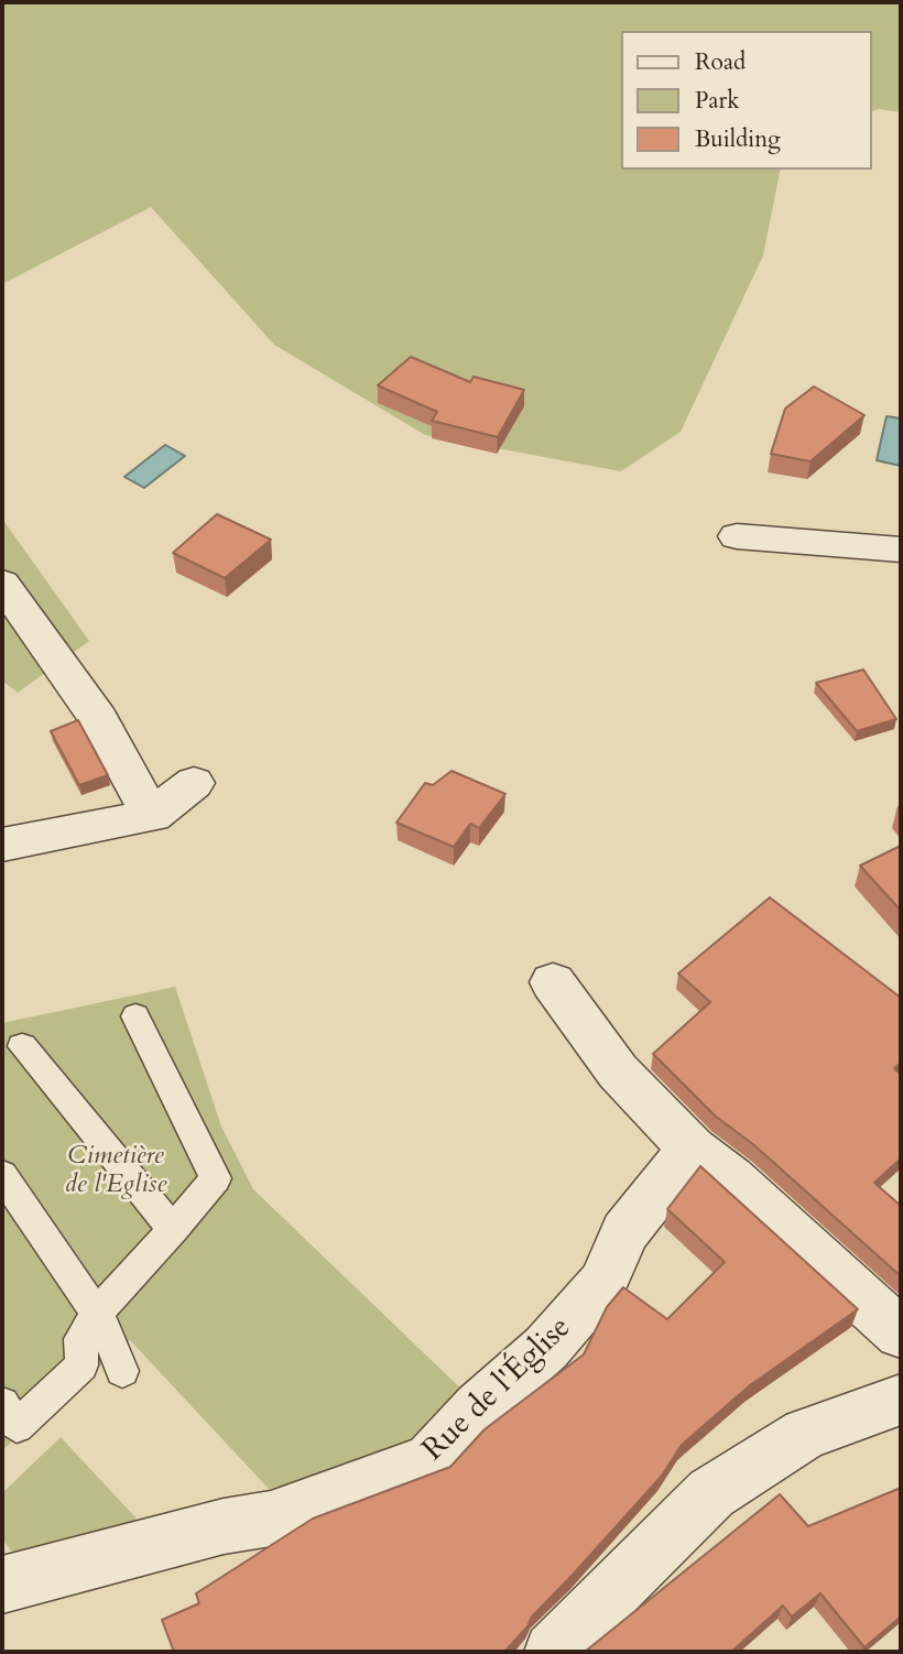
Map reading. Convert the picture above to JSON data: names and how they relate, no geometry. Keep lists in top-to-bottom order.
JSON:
{
  "streets": {
    "street": ["Rue de l'Église"]
  },
  "parks": ["Cimetière de l'Eglise"],
  "legend": ["Road", "Park", "Building"]
}
